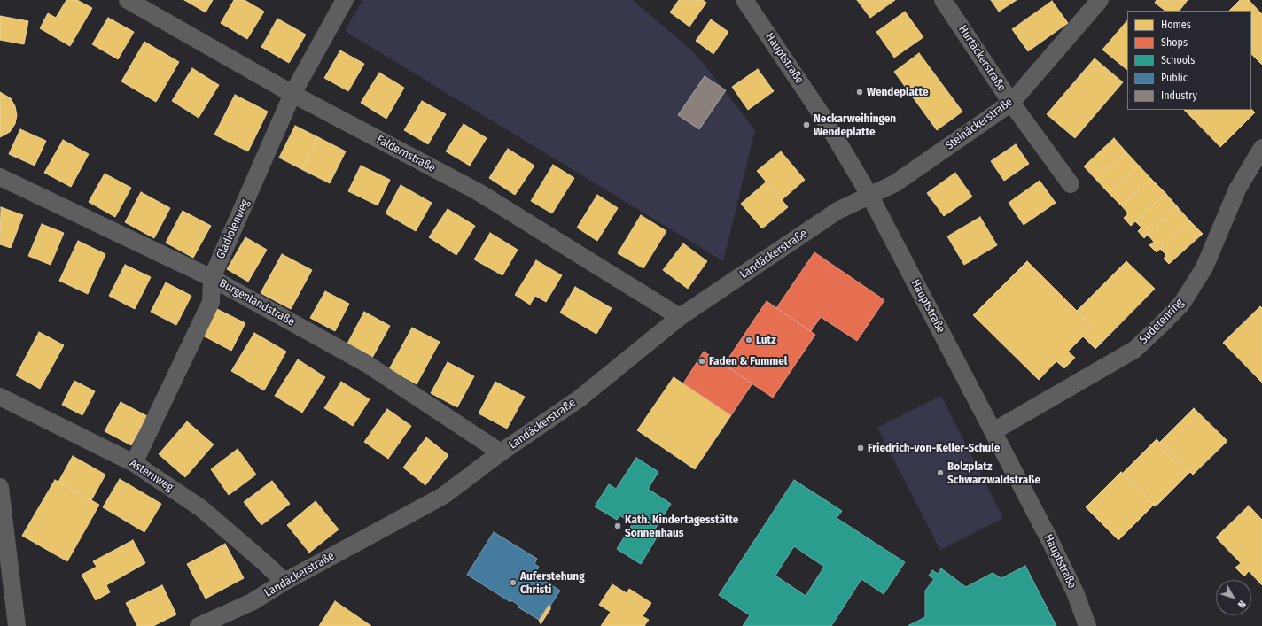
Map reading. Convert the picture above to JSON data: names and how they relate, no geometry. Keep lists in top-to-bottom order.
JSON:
{
  "streets": {
    "street": [
      "Hauptstraße",
      "Hurtäckerstraße",
      "Steinäckerstraße",
      "Faldernstraße",
      "Gladiolenweg",
      "Landäckerstraße",
      "Burgenlandstraße",
      "Sudetenring",
      "Asternweg"
    ]
  },
  "crossings": [
    ["Hauptstraße", "Steinäckerstraße"],
    ["Hauptstraße", "Landäckerstraße"],
    ["Hauptstraße", "Sudetenring"],
    ["Hurtäckerstraße", "Steinäckerstraße"],
    ["Steinäckerstraße", "Landäckerstraße"],
    ["Faldernstraße", "Gladiolenweg"],
    ["Faldernstraße", "Landäckerstraße"],
    ["Gladiolenweg", "Burgenlandstraße"],
    ["Gladiolenweg", "Asternweg"],
    ["Landäckerstraße", "Burgenlandstraße"],
    ["Landäckerstraße", "Asternweg"]
  ],
  "places": [
    "Wendeplatte",
    "Neckarweihingen Wendeplatte",
    "Lutz",
    "Faden & Fummel",
    "Friedrich-von-Keller-Schule",
    "Bolzplatz Schwarzwaldstraße",
    "Kath. Kindertagesstätte Sonnenhaus",
    "Auferstehung Christi"
  ],
  "legend": [
    "Homes",
    "Shops",
    "Schools",
    "Public",
    "Industry"
  ],
  "north": "bottom right"
}
